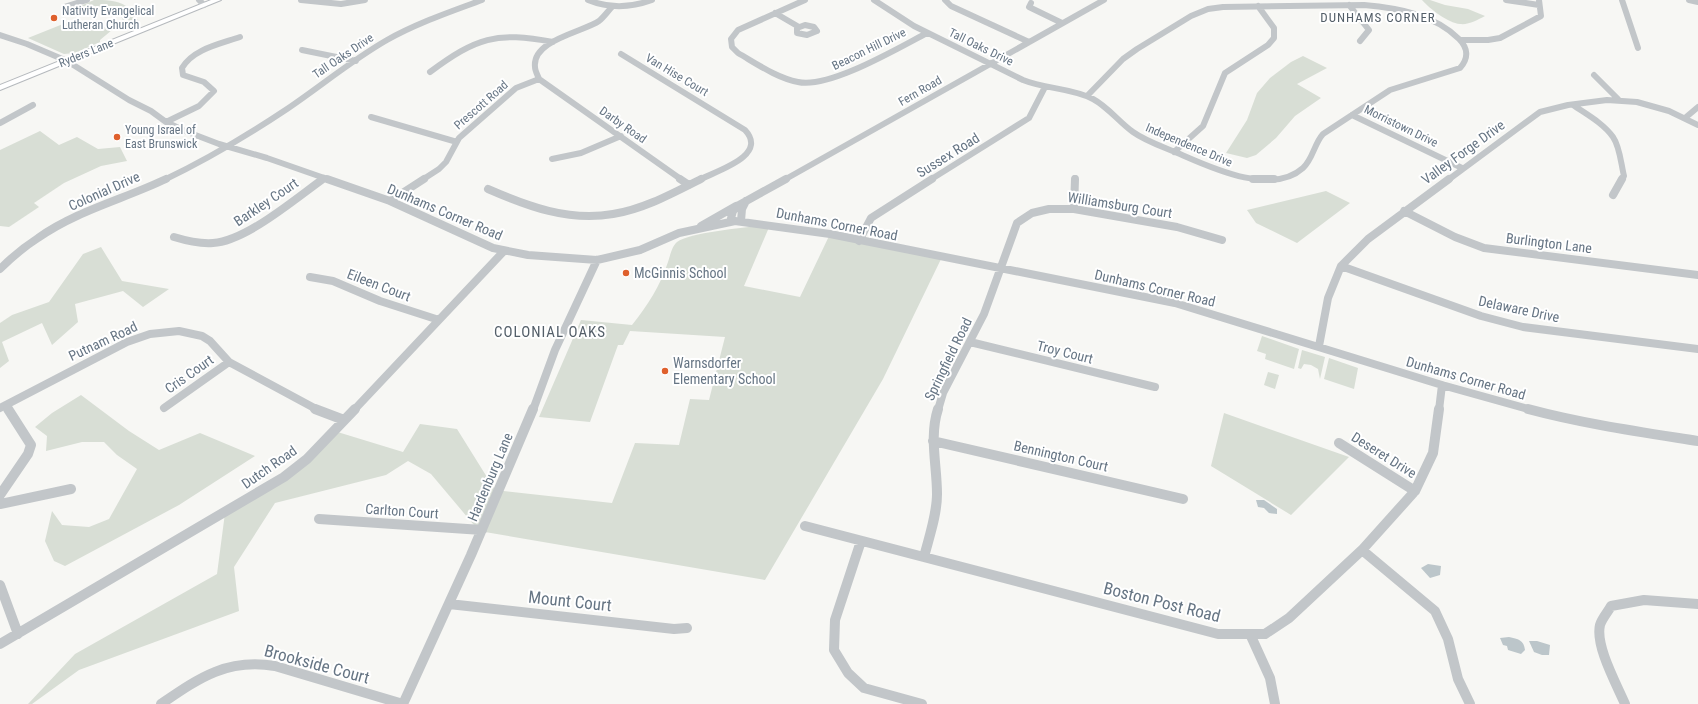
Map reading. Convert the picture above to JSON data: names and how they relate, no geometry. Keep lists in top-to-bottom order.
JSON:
{
  "streets": {
    "main road": ["Ryders Lane"],
    "street": [
      "Tall Oaks Drive",
      "Beacon Hill Drive",
      "Van Hise Court",
      "Fern Road",
      "Prescott Road",
      "Darby Road",
      "Morristown Drive",
      "Independence Drive",
      "Valley Forge Drive",
      "Sussex Road",
      "Colonial Drive",
      "Barkley Court",
      "Williamsburg Court",
      "Dunhams Corner Road",
      "Burlington Lane",
      "Eileen Court",
      "Delaware Drive",
      "Putnam Road",
      "Troy Court",
      "Springfield Road",
      "Cris Court",
      "Deseret Drive",
      "Bennington Court",
      "Dutch Road",
      "Hardenburg Lane",
      "Carlton Court",
      "Mount Court",
      "Boston Post Road",
      "Brookside Court"
    ]
  },
  "crossings": [
    ["Tall Oaks Drive", "Beacon Hill Drive"],
    ["Tall Oaks Drive", "Fern Road"],
    ["Tall Oaks Drive", "Independence Drive"],
    ["Tall Oaks Drive", "Sussex Road"],
    ["Tall Oaks Drive", "Colonial Drive"],
    ["Tall Oaks Drive", "Dunhams Corner Road"],
    ["Ryders Lane", "Dunhams Corner Road"],
    ["Van Hise Court", "Darby Road"],
    ["Fern Road", "Dunhams Corner Road"],
    ["Prescott Road", "Darby Road"],
    ["Prescott Road", "Dunhams Corner Road"],
    ["Morristown Drive", "Independence Drive"],
    ["Morristown Drive", "Valley Forge Drive"],
    ["Valley Forge Drive", "Dunhams Corner Road"],
    ["Valley Forge Drive", "Burlington Lane"],
    ["Valley Forge Drive", "Delaware Drive"],
    ["Sussex Road", "Dunhams Corner Road"],
    ["Colonial Drive", "Dunhams Corner Road"],
    ["Barkley Court", "Dunhams Corner Road"],
    ["Williamsburg Court", "Dunhams Corner Road"],
    ["Williamsburg Court", "Springfield Road"],
    ["Dunhams Corner Road", "Springfield Road"],
    ["Dunhams Corner Road", "Dutch Road"],
    ["Dunhams Corner Road", "Hardenburg Lane"],
    ["Dunhams Corner Road", "Boston Post Road"],
    ["Eileen Court", "Dutch Road"],
    ["Putnam Road", "Cris Court"],
    ["Putnam Road", "Dutch Road"],
    ["Troy Court", "Springfield Road"],
    ["Springfield Road", "Bennington Court"],
    ["Springfield Road", "Boston Post Road"],
    ["Deseret Drive", "Boston Post Road"],
    ["Hardenburg Lane", "Carlton Court"],
    ["Hardenburg Lane", "Mount Court"],
    ["Hardenburg Lane", "Brookside Court"]
  ],
  "districts": ["DUNHAMS CORNER", "COLONIAL OAKS"],
  "places": [
    "Nativity Evangelical Lutheran Church",
    "Young Israel of East Brunswick",
    "McGinnis School",
    "Warnsdorfer Elementary School"
  ]
}
